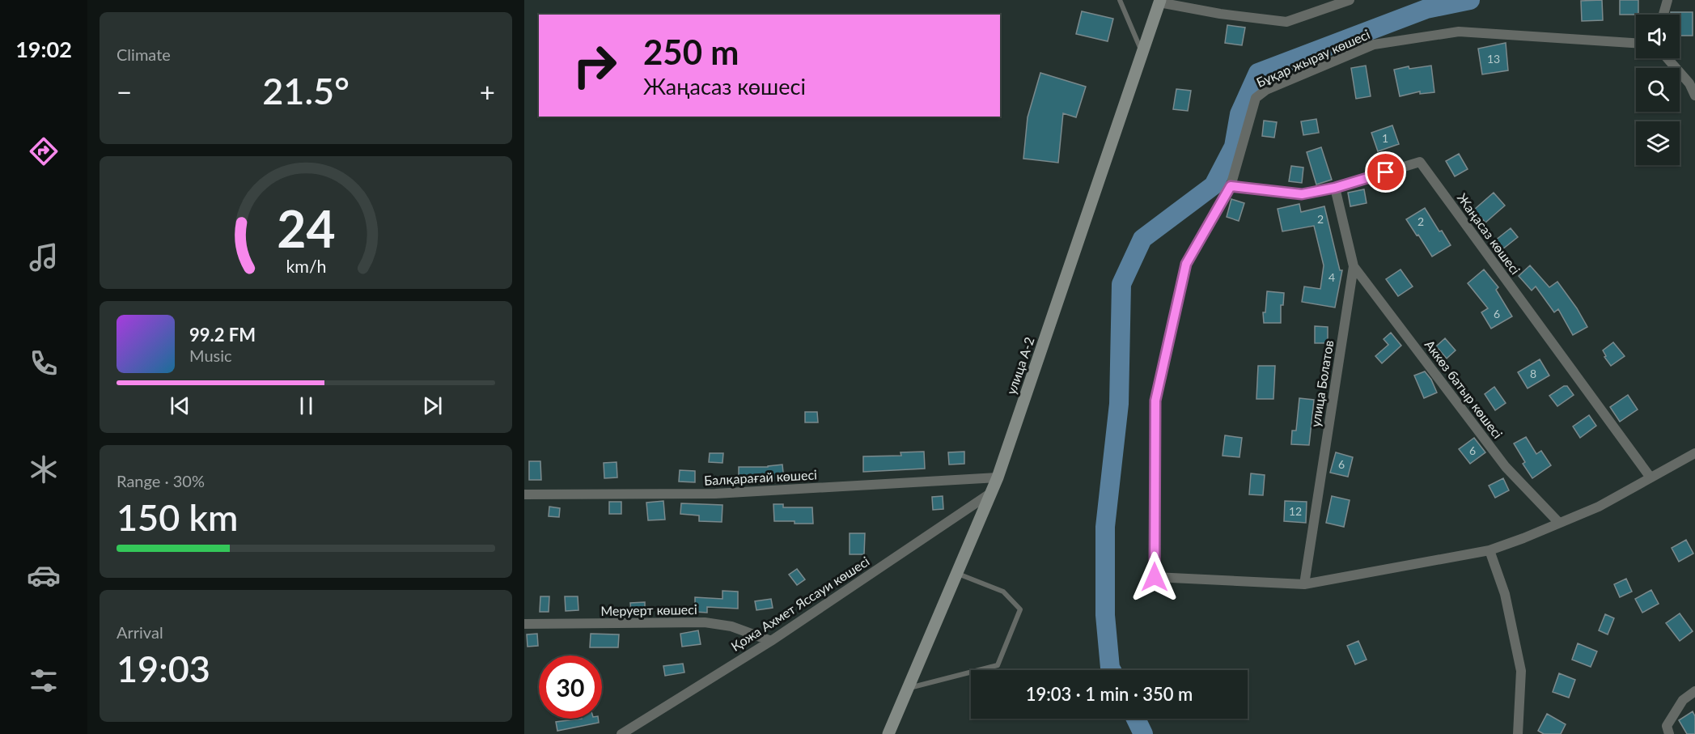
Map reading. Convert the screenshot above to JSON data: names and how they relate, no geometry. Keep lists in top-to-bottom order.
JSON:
{
  "streets": {
    "main road": ["улица А-2"],
    "street": [
      "Бұқар жырау көшесі",
      "Жаңасаз көшесі",
      "улица Болатов",
      "Аккөз батыр көшесі",
      "Балқарағай көшесі",
      "Қожа Ахмет Яссауи көшесі",
      "Меруерт көшесі"
    ]
  },
  "crossings": [
    ["Бұқар жырау көшесі", "Жаңасаз көшесі"],
    ["Бұқар жырау көшесі", "улица Болатов"],
    ["Жаңасаз көшесі", "улица Болатов"],
    ["улица А-2", "Балқарағай көшесі"],
    ["улица А-2", "Қожа Ахмет Яссауи көшесі"],
    ["улица Болатов", "Аккөз батыр көшесі"],
    ["Қожа Ахмет Яссауи көшесі", "Меруерт көшесі"]
  ],
  "house_numbers": [
    "13",
    "1",
    "2",
    "2",
    "4",
    "6",
    "8",
    "6",
    "6",
    "12"
  ],
  "page": {
    "tabs": "19:02",
    "tile": [
      "Climate",
      ["Range · 30%", "150 km"],
      ["Arrival", "19:03"]
    ],
    "turn": ["250 m", "Жаңасаз көшесі"],
    "heat": ["−", "21.5°", "+"],
    "song": ["99.2 FM", "Music"],
    "limit": "30",
    "trip": "19:03 · 1 min · 350 m",
    "gauge": ["24", "km/h"]
  }
}
